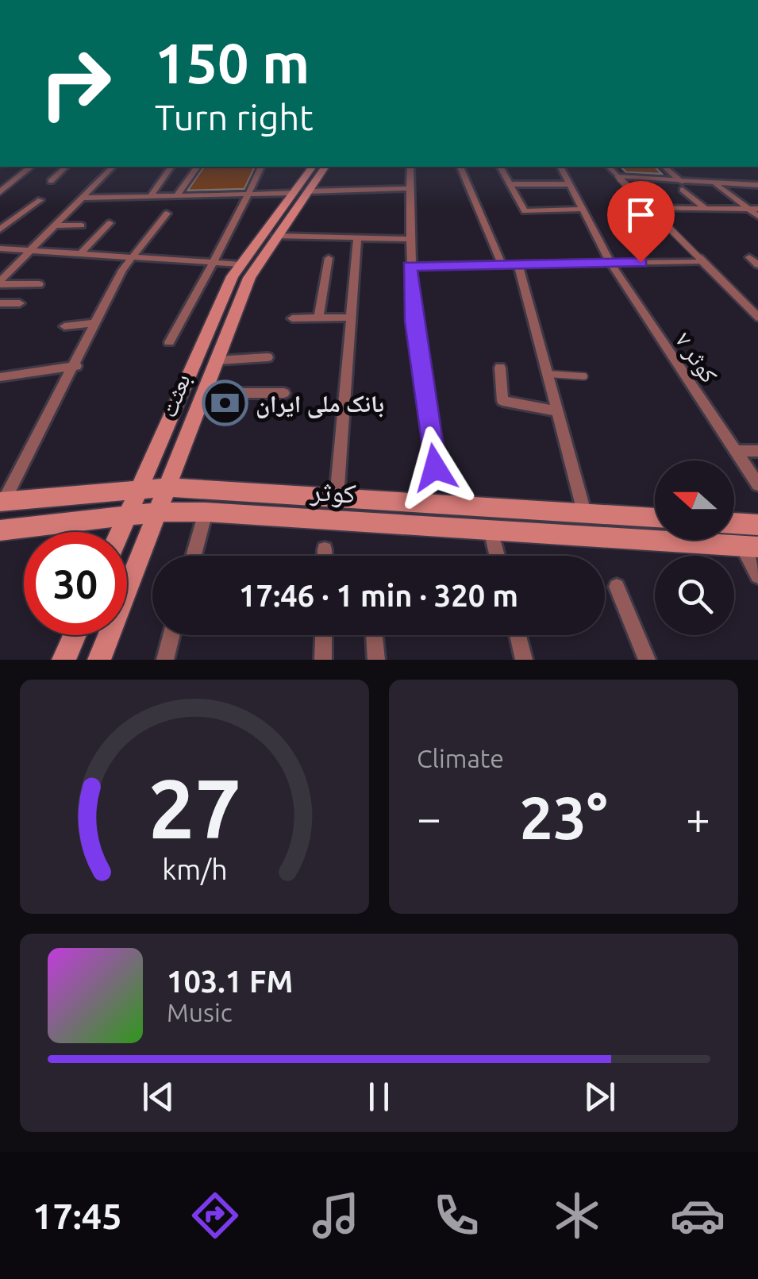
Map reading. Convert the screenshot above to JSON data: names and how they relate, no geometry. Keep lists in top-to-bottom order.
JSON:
{
  "streets": {
    "main road": ["بعثت", "کوثر"],
    "street": ["کوثر ۷"]
  },
  "crossings": [
    ["بعثت", "کوثر"]
  ],
  "places": {
    "bank": ["بانک ملی ایران"]
  },
  "north": "left",
  "page": {
    "turn": ["150 m", "Turn right"],
    "limit": "30",
    "trip": "17:46 · 1 min · 320 m",
    "tile": "Climate",
    "heat": ["−", "23°", "+"],
    "song": ["103.1 FM", "Music"],
    "tabs": "17:45",
    "gauge": ["27", "km/h"]
  }
}
